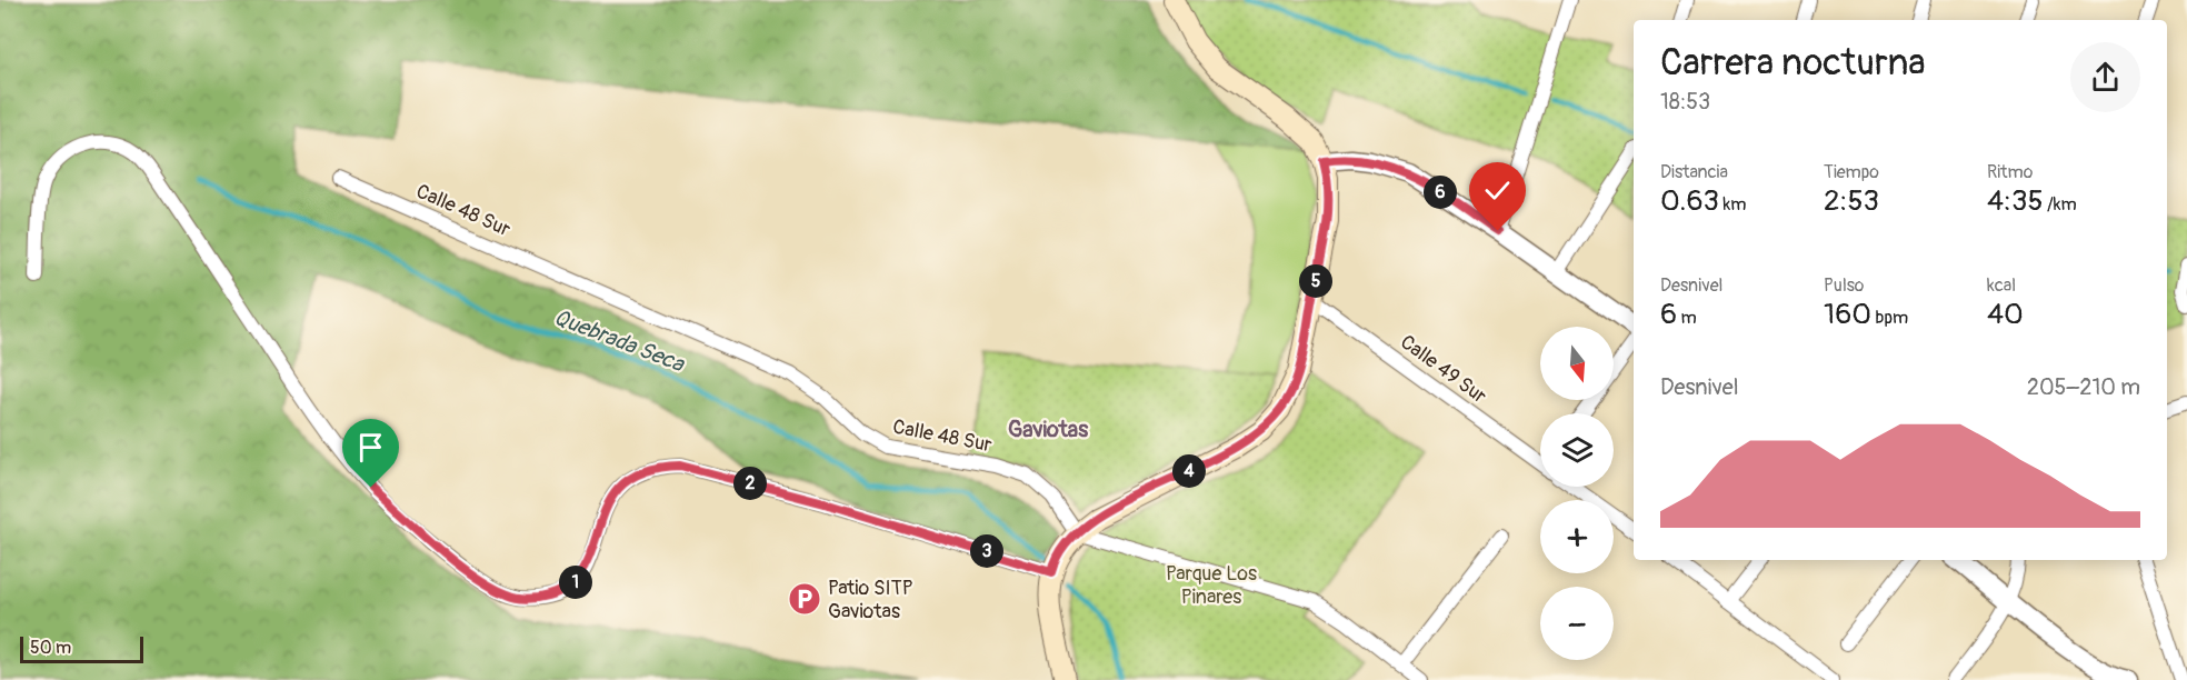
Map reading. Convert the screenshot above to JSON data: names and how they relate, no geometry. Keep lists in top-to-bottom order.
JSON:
{
  "streets": {
    "street": ["Calle 48 Sur", "Calle 49 Sur"]
  },
  "districts": ["Gaviotas"],
  "water": ["Quebrada Seca"],
  "parks": ["Parque Los Pinares"],
  "places": {
    "parking": ["Patio SITP Gaviotas"]
  },
  "scale_bar": "50 m",
  "north": "bottom",
  "page": {
    "heading": ["Carrera nocturna", "18:53"],
    "stats": [
      ["Distancia", "0.63 km"],
      ["Tiempo", "2:53"],
      ["Ritmo", "4:35 /km"],
      ["Desnivel", "6 m"],
      ["Pulso", "160 bpm"],
      ["kcal", "40"]
    ],
    "pins": [
      "6",
      "5",
      "4",
      "2",
      "3",
      "1"
    ],
    "map_buttons": ["+", "−"],
    "chart": ["Desnivel", "205–210 m"],
    "scale": "50 m"
  }
}
